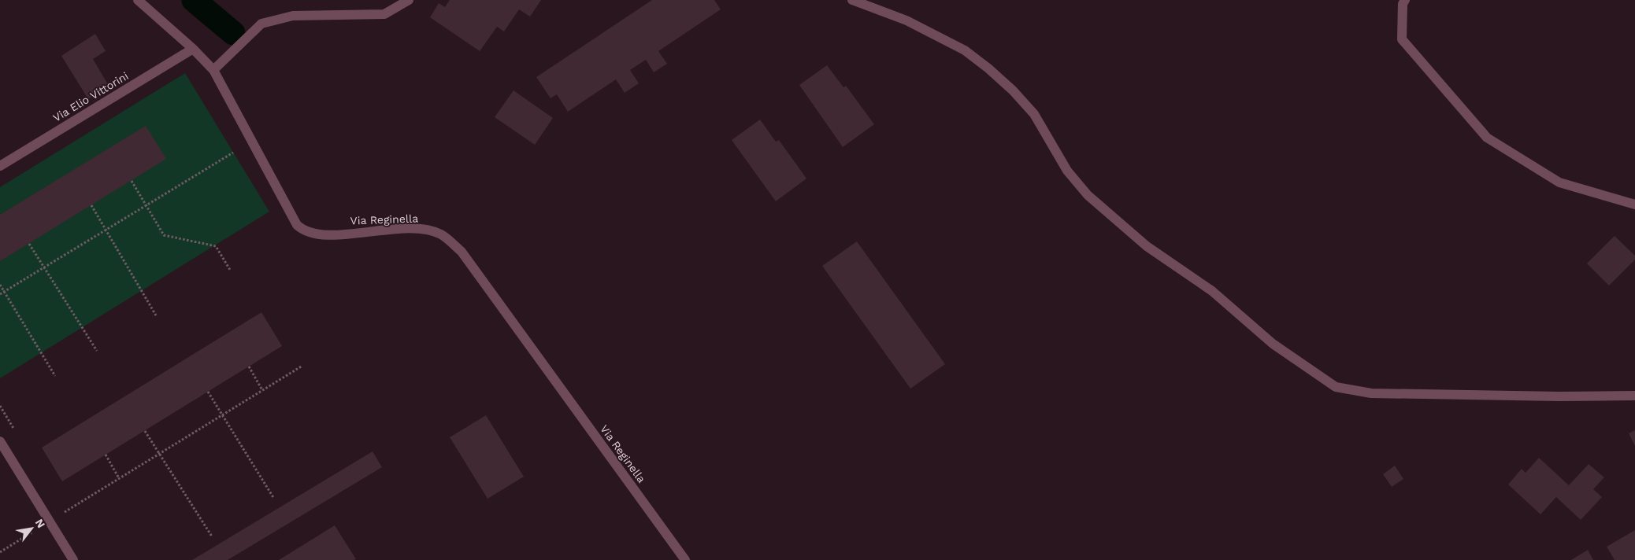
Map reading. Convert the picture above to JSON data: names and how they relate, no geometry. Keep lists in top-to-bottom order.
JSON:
{
  "streets": {
    "street": ["Via Elio Vittorini", "Via Reginella"]
  },
  "crossings": [
    ["Via Elio Vittorini", "Via Reginella"]
  ],
  "north": "top right"
}
